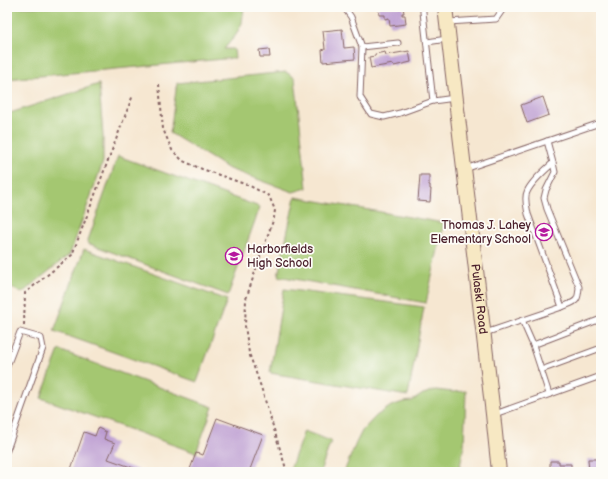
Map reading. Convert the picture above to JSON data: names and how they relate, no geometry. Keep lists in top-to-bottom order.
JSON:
{
  "streets": {
    "main road": ["Pulaski Road"]
  },
  "places": {
    "school or university": ["Thomas J. Lahey Elementary School", "Harborfields High School"]
  }
}
